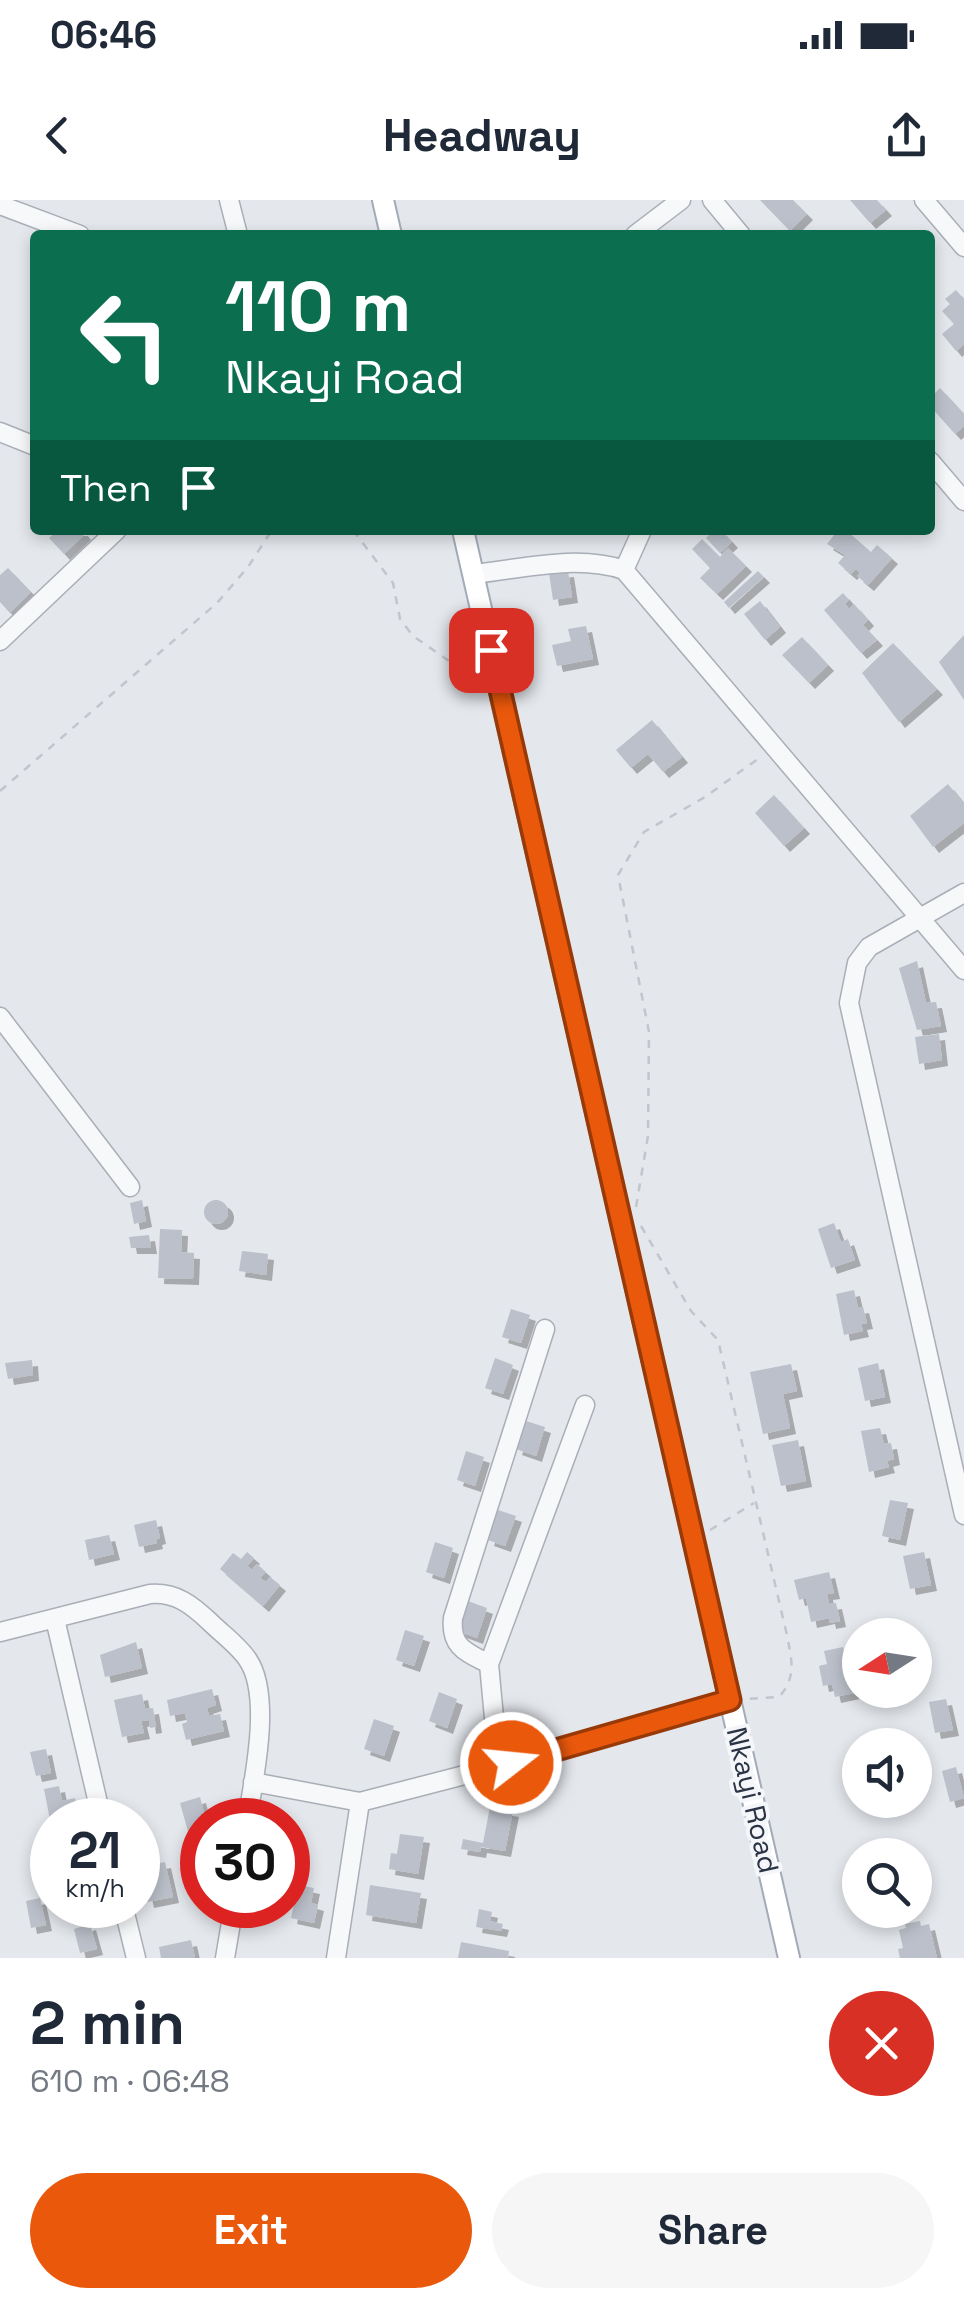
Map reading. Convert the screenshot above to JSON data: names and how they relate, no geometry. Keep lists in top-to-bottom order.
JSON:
{
  "streets": {
    "main road": ["Nkayi Road"]
  },
  "north": "left",
  "page": {
    "status": "06:46",
    "header": "Headway",
    "turn": ["110 m", "Nkayi Road"],
    "then": "Then",
    "speed": "21 km/h",
    "limit": "30",
    "heading": ["2 min", "610 m · 06:48"],
    "buttons": ["Exit", "Share"]
  }
}
